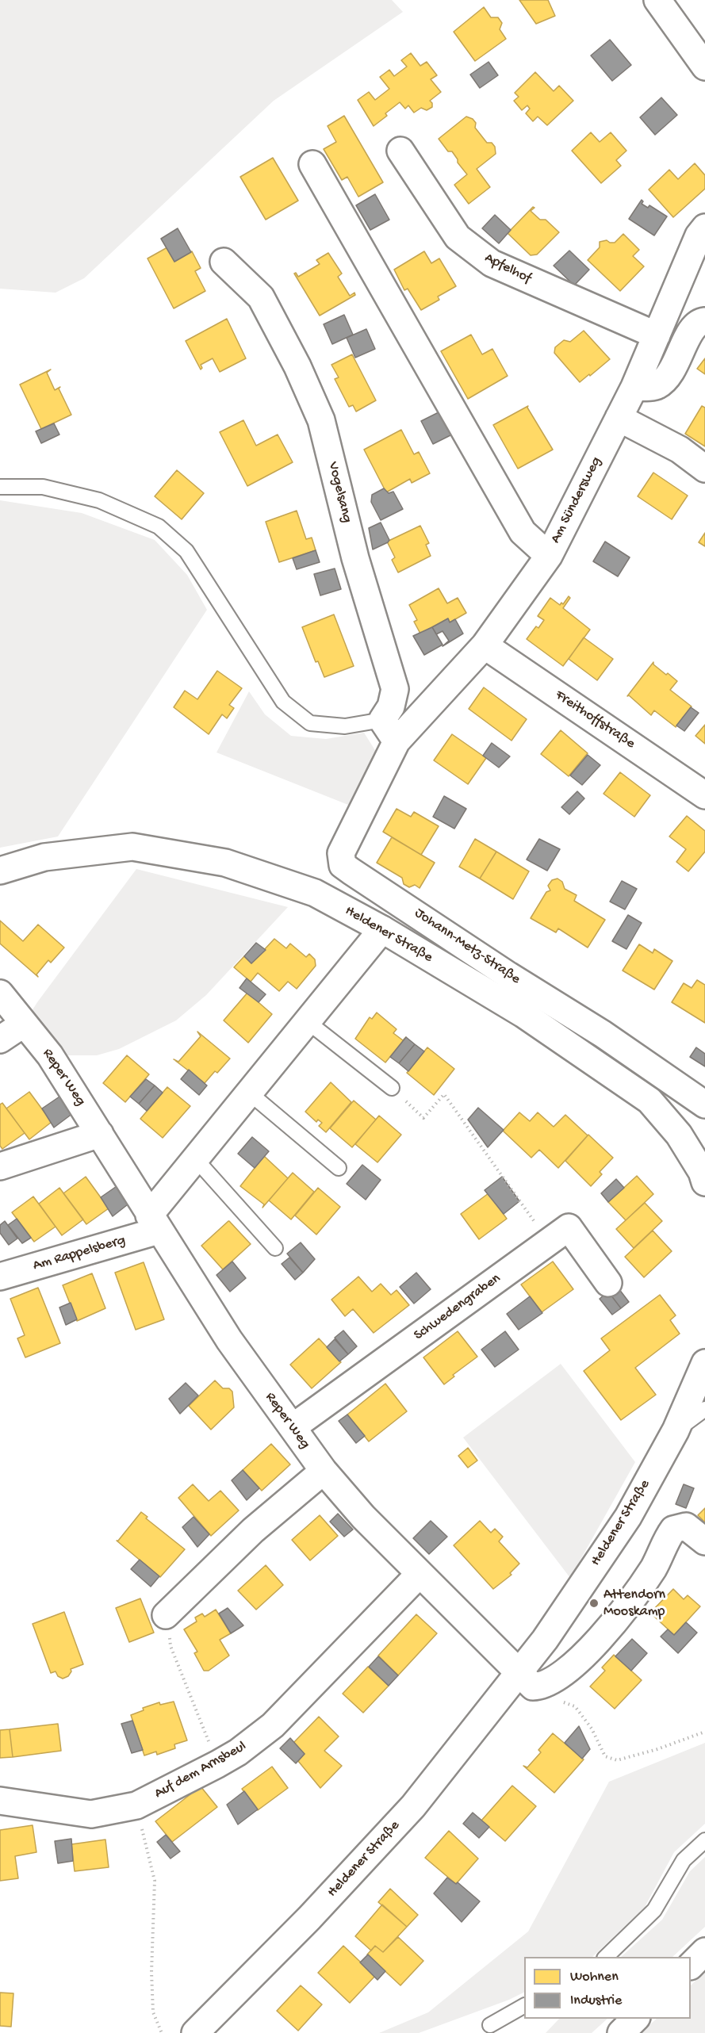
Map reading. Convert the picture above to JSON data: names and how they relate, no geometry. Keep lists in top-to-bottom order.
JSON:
{
  "streets": {
    "street": [
      "Apfelhof",
      "Vogelsang",
      "Am Sündersweg",
      "Freithoffstraße",
      "Heldener Straße",
      "Johann-Metz-Straße",
      "Reper Weg",
      "Am Rappelsberg",
      "Schwedengraben",
      "Auf dem Arnsbeul"
    ]
  },
  "crossings": [
    ["Apfelhof", "Am Sündersweg"],
    ["Vogelsang", "Am Sündersweg"],
    ["Vogelsang", "Johann-Metz-Straße"],
    ["Am Sündersweg", "Freithoffstraße"],
    ["Am Sündersweg", "Johann-Metz-Straße"],
    ["Heldener Straße", "Reper Weg"],
    ["Reper Weg", "Am Rappelsberg"],
    ["Reper Weg", "Schwedengraben"],
    ["Reper Weg", "Auf dem Arnsbeul"]
  ],
  "places": ["Attendorn Mooskamp"],
  "legend": ["Wohnen", "Industrie"]
}
